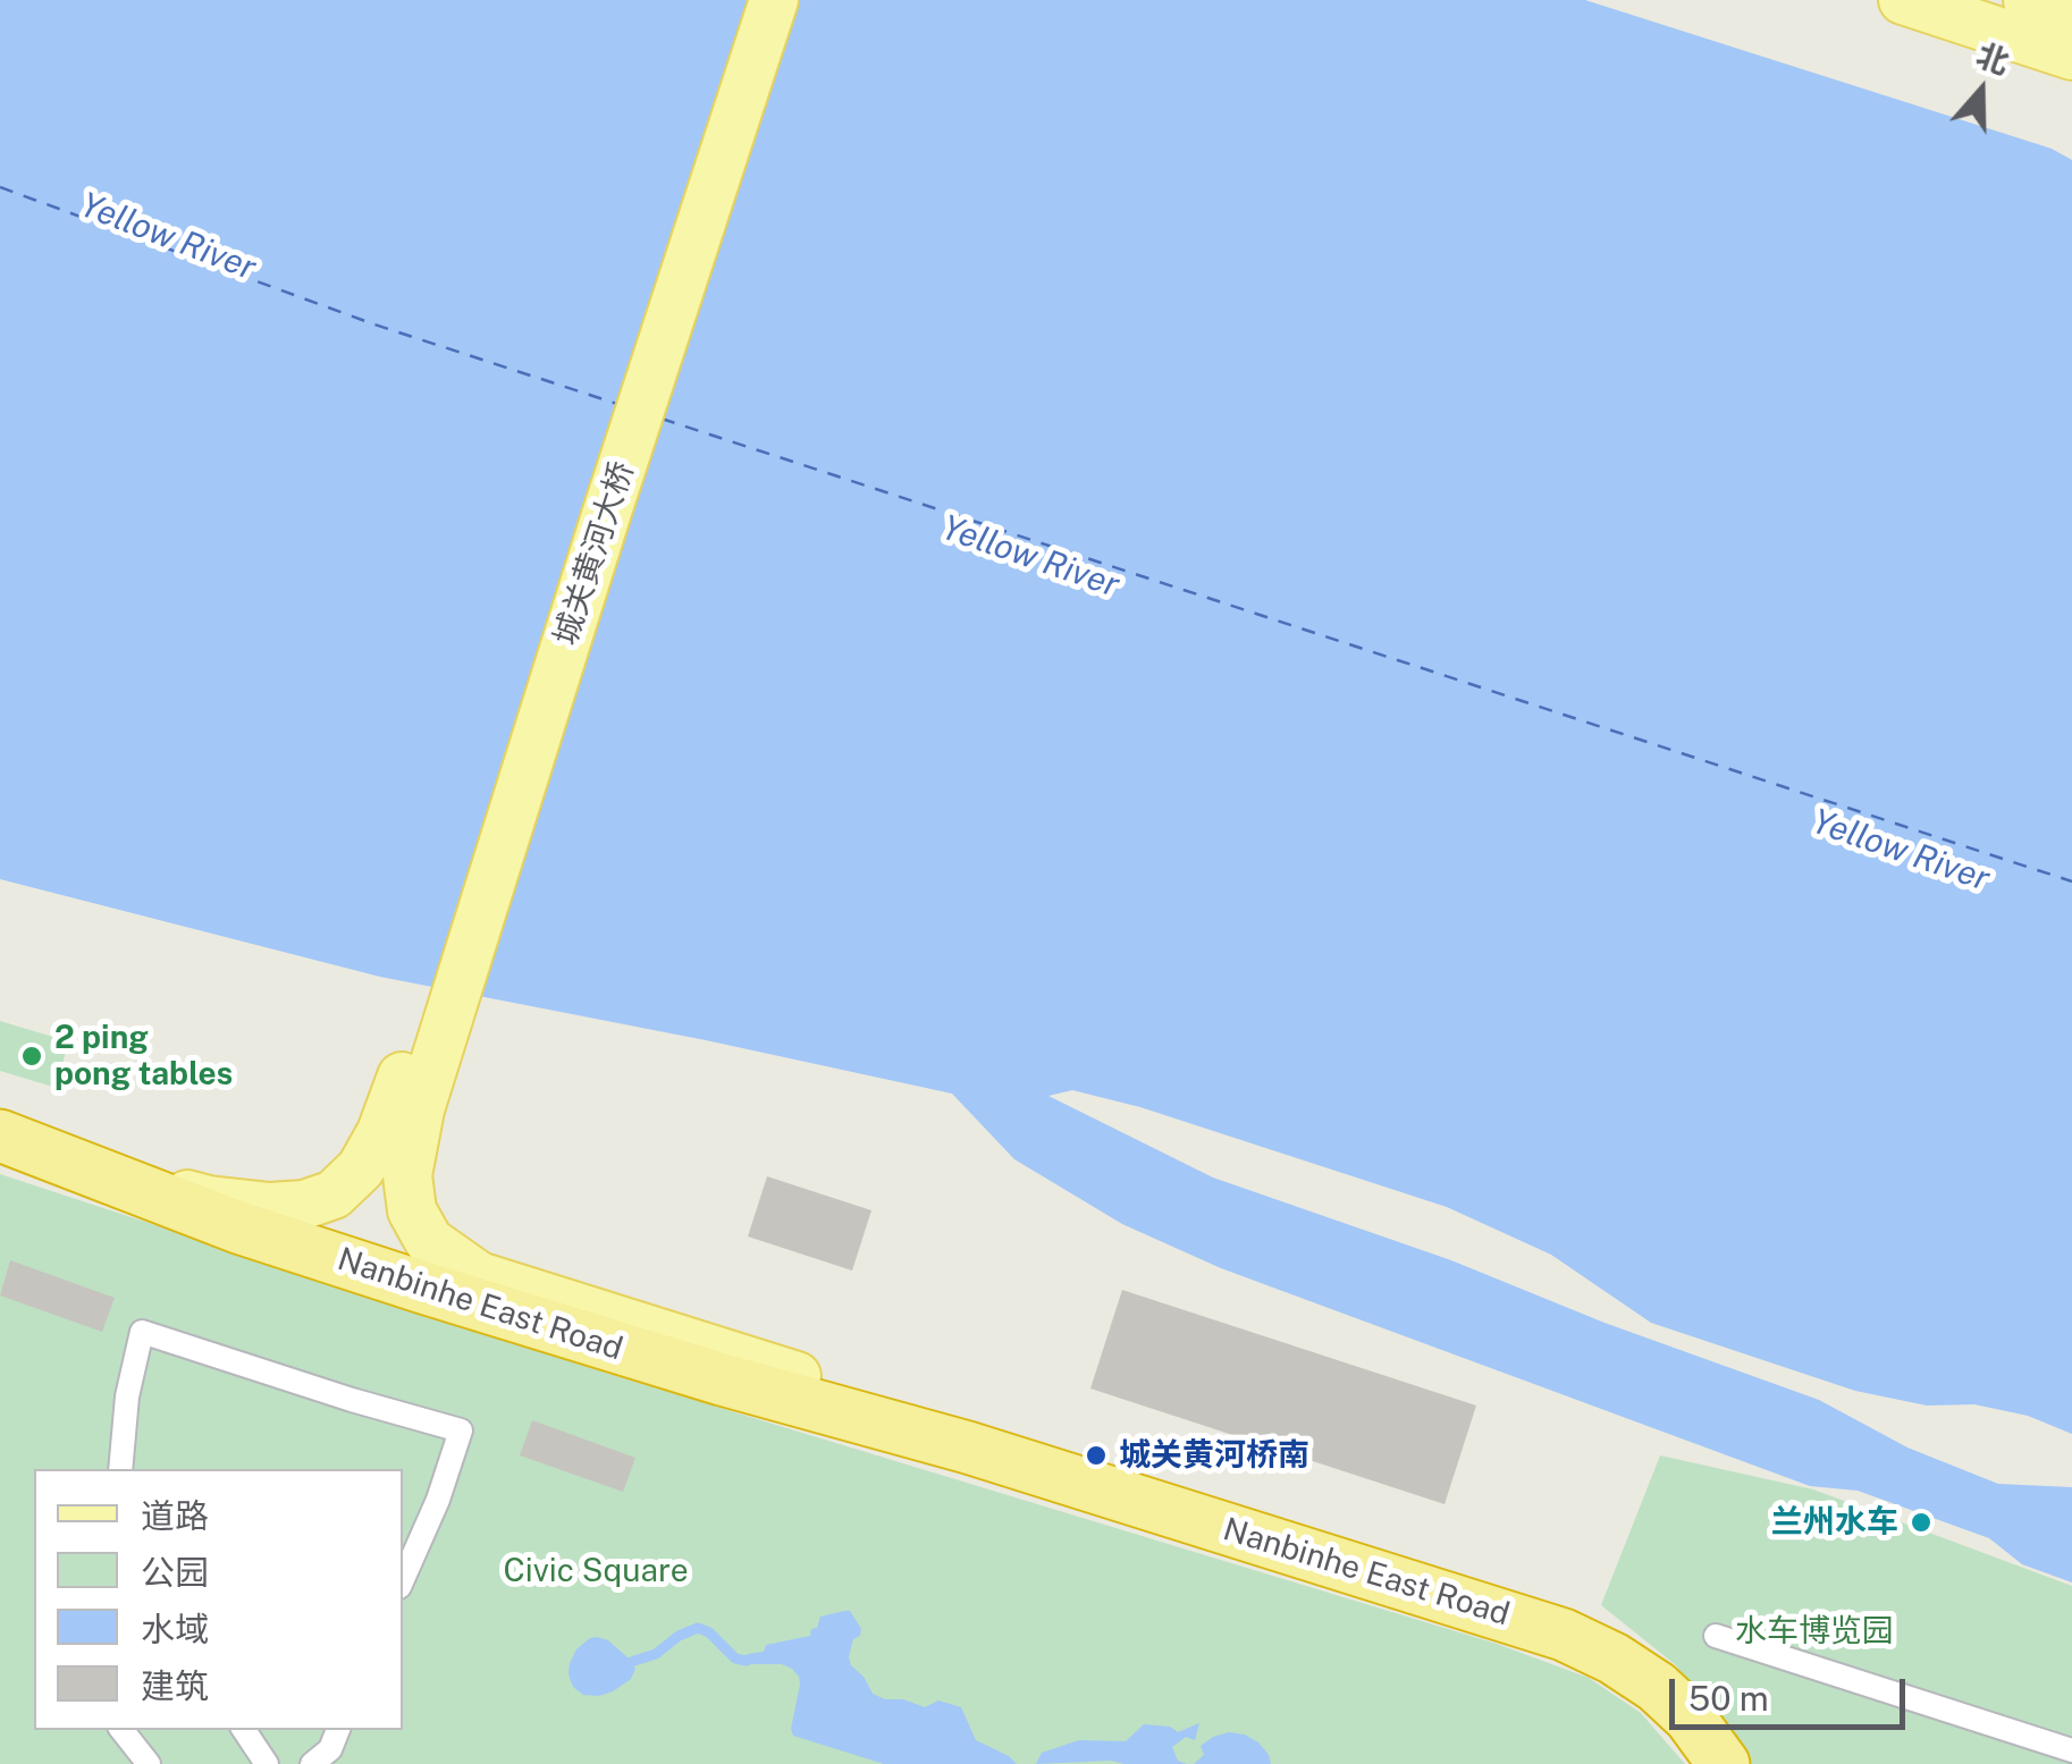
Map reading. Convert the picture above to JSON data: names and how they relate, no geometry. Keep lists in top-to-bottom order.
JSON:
{
  "streets": {
    "highway": ["Nanbinhe East Road"],
    "main road": ["城关黄河大桥"]
  },
  "crossings": [
    ["城关黄河大桥", "Nanbinhe East Road"]
  ],
  "water": ["Yellow River"],
  "parks": ["Civic Square", "水车博览园"],
  "places": ["2 ping pong tables", "城关黄河桥南", "兰州水车"],
  "legend": [
    "道路",
    "公园",
    "水域",
    "建筑"
  ],
  "scale_bar": "50 m",
  "north": "top"
}
